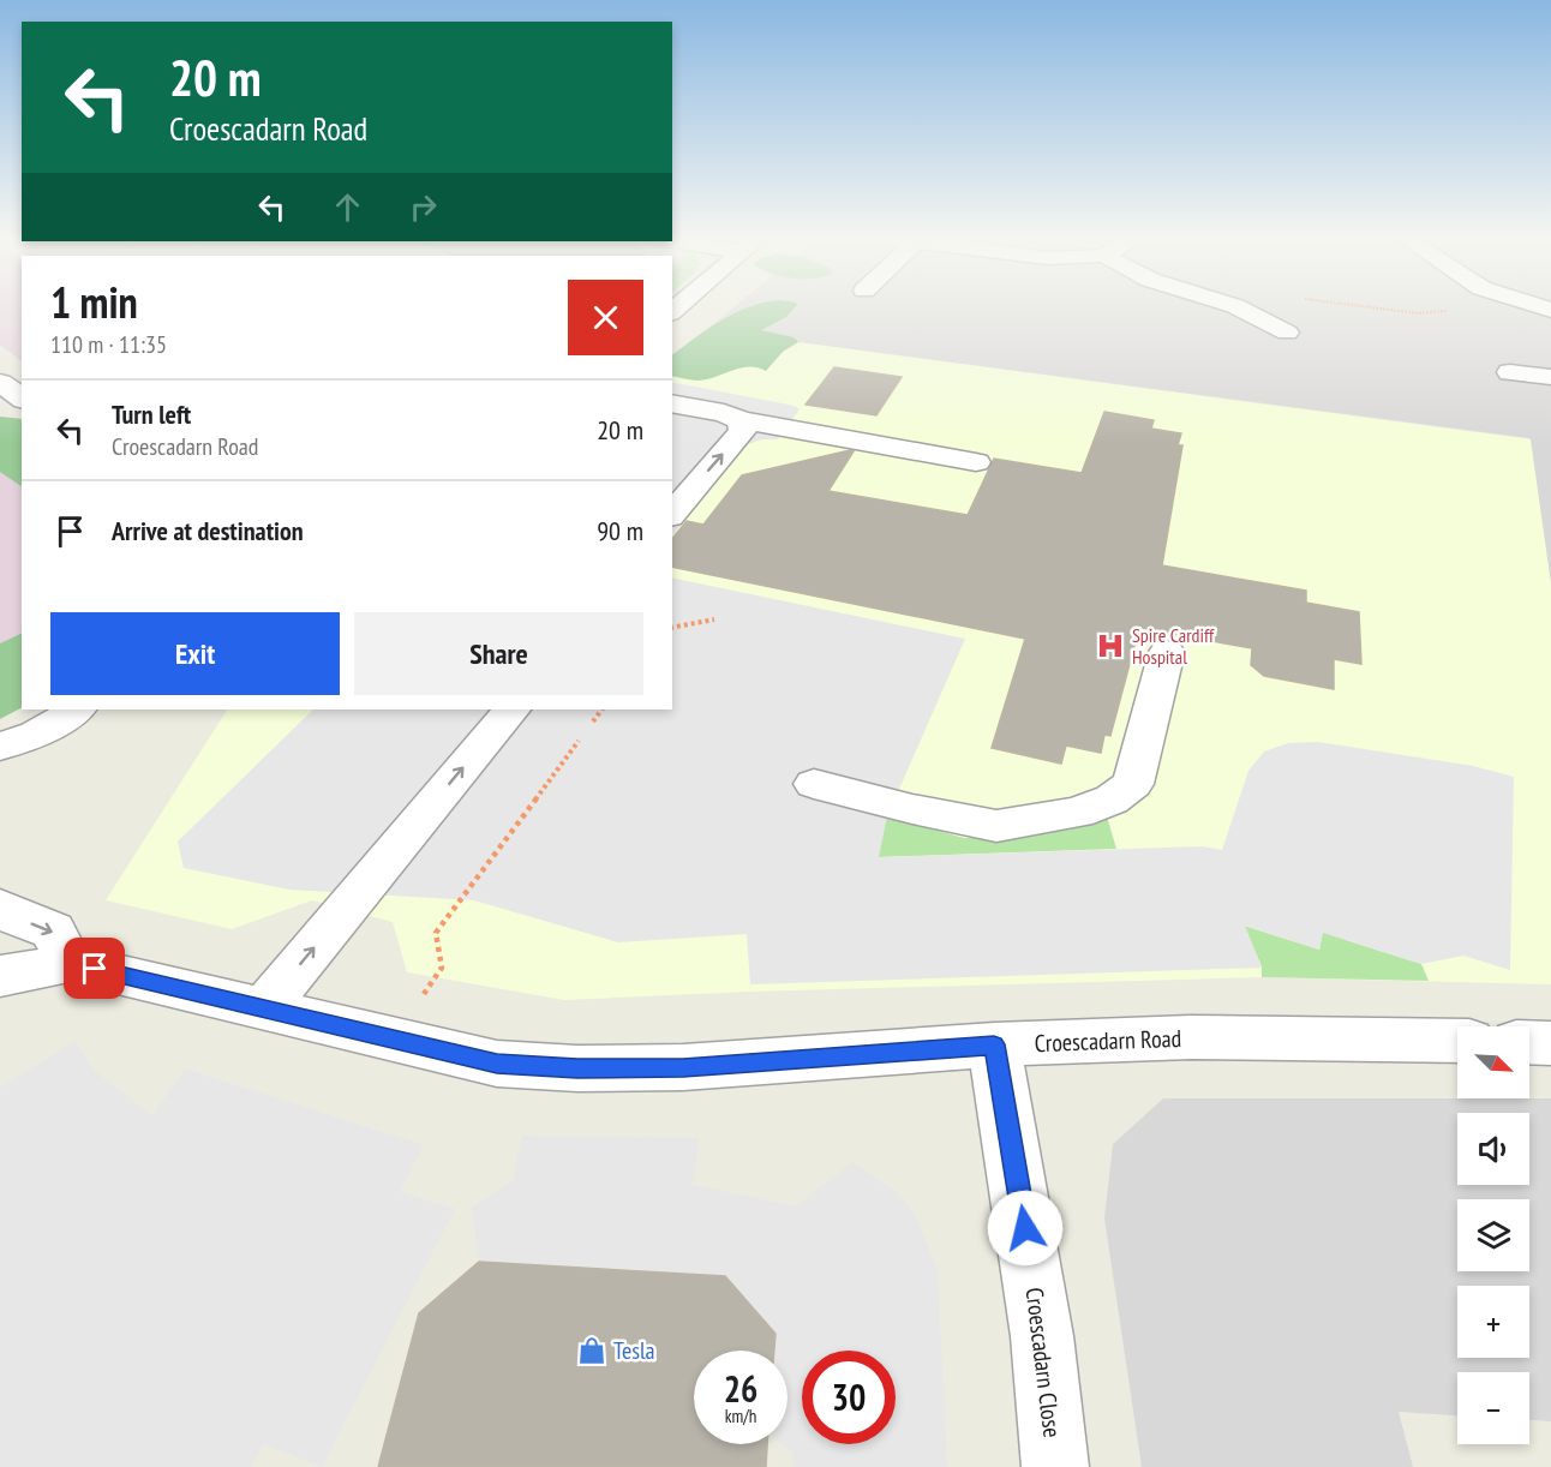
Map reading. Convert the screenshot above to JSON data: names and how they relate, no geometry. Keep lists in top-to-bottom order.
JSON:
{
  "streets": {
    "street": ["Croescadarn Road", "Croescadarn Close"]
  },
  "crossings": [
    ["Croescadarn Road", "Croescadarn Close"]
  ],
  "places": {
    "hospital": ["Spire Cardiff Hospital"],
    "shop": ["Tesla"]
  },
  "north": "bottom right",
  "page": {
    "turn": ["20 m", "Croescadarn Road"],
    "heading": ["1 min", "110 m · 11:35"],
    "list": [
      {
        "name": "Turn left",
        "note": "Croescadarn Road",
        "value": "20 m"
      },
      {
        "name": "Arrive at destination",
        "value": "90 m"
      }
    ],
    "buttons": ["Exit", "Share"],
    "map_buttons": ["+", "−"],
    "speed": "26 km/h",
    "limit": "30"
  }
}
